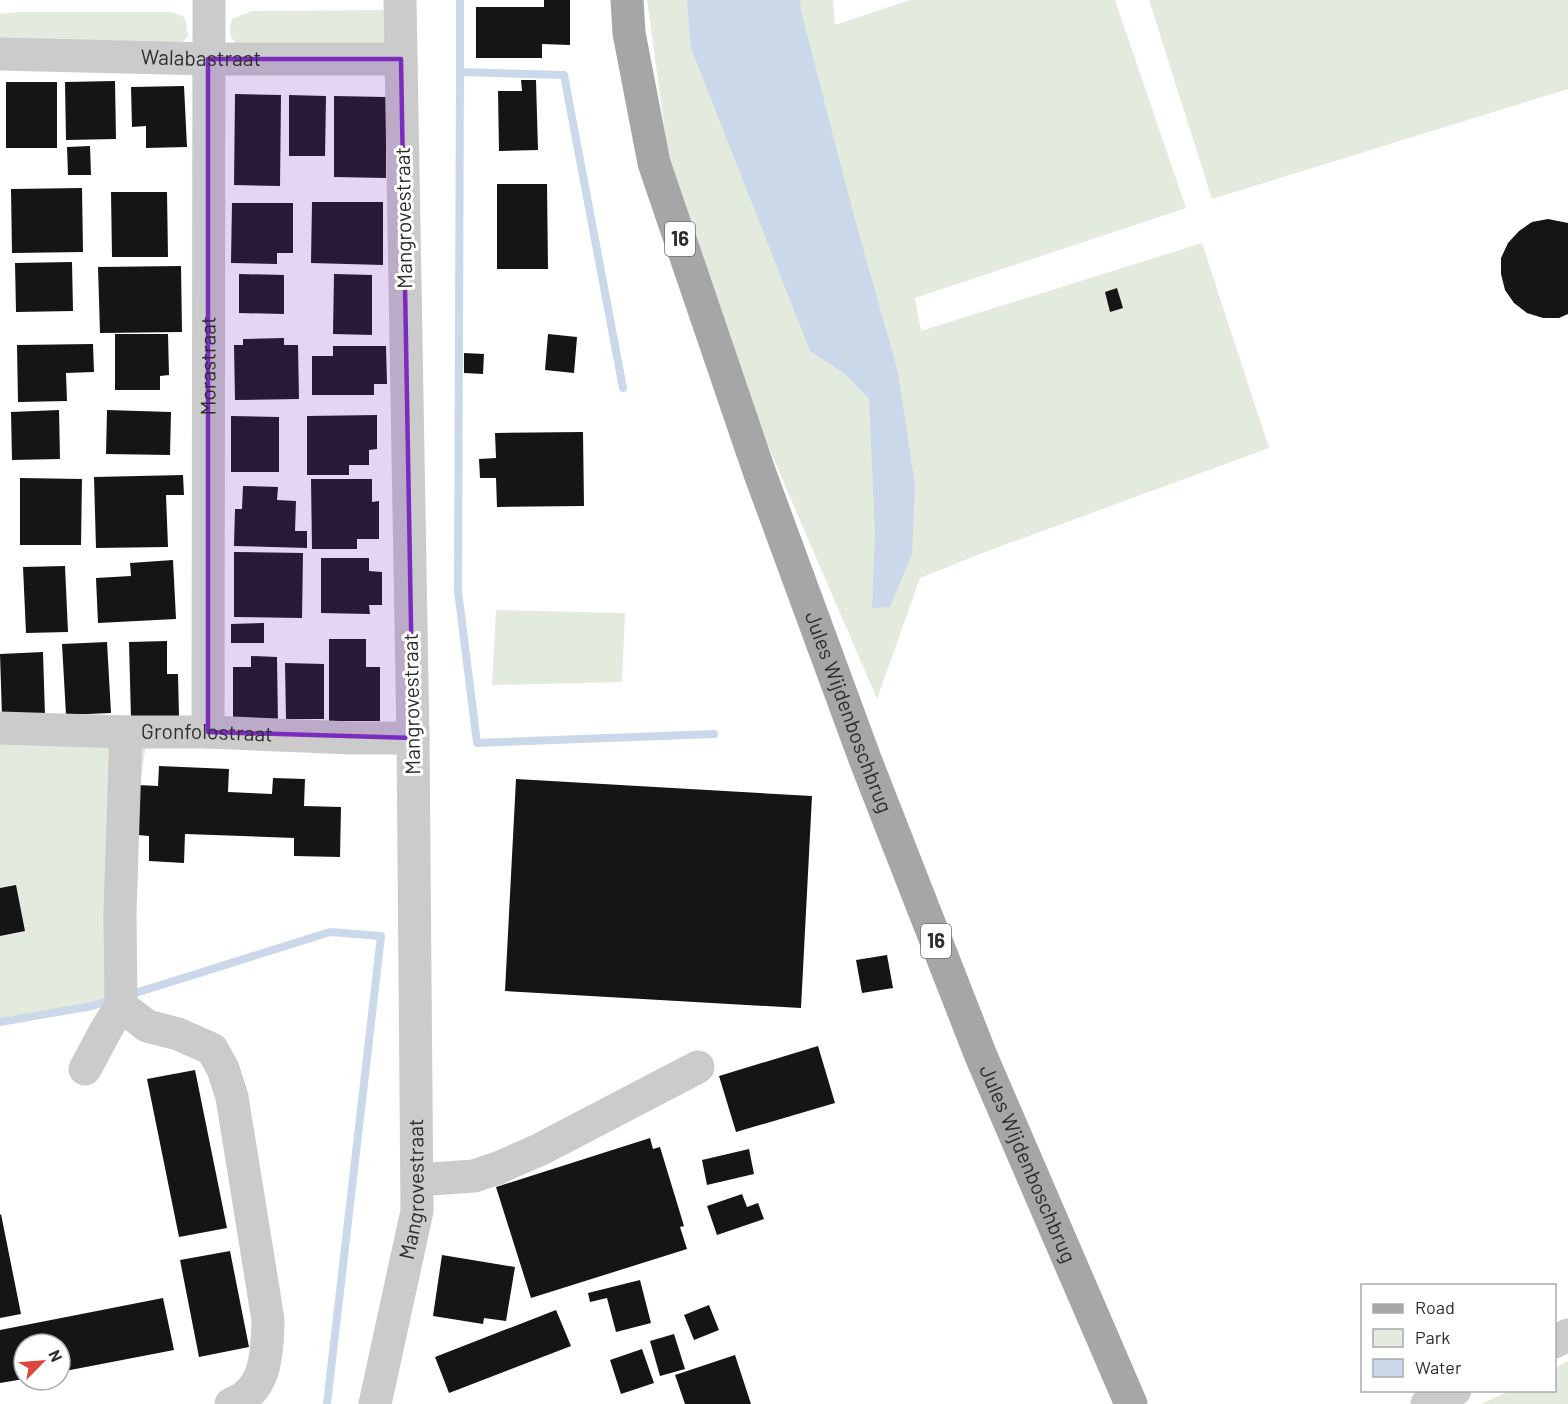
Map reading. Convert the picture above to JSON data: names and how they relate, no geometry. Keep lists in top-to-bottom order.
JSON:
{
  "streets": {
    "main road": ["16", "Jules Wijdenboschbrug"],
    "street": [
      "Walabastraat",
      "Mangrovestraat",
      "Morastraat",
      "Gronfolostraat"
    ]
  },
  "crossings": [
    ["Walabastraat", "Mangrovestraat"],
    ["Walabastraat", "Morastraat"],
    ["Mangrovestraat", "Gronfolostraat"],
    ["Morastraat", "Gronfolostraat"]
  ],
  "legend": ["Road", "Park", "Water"],
  "north": "top right"
}
